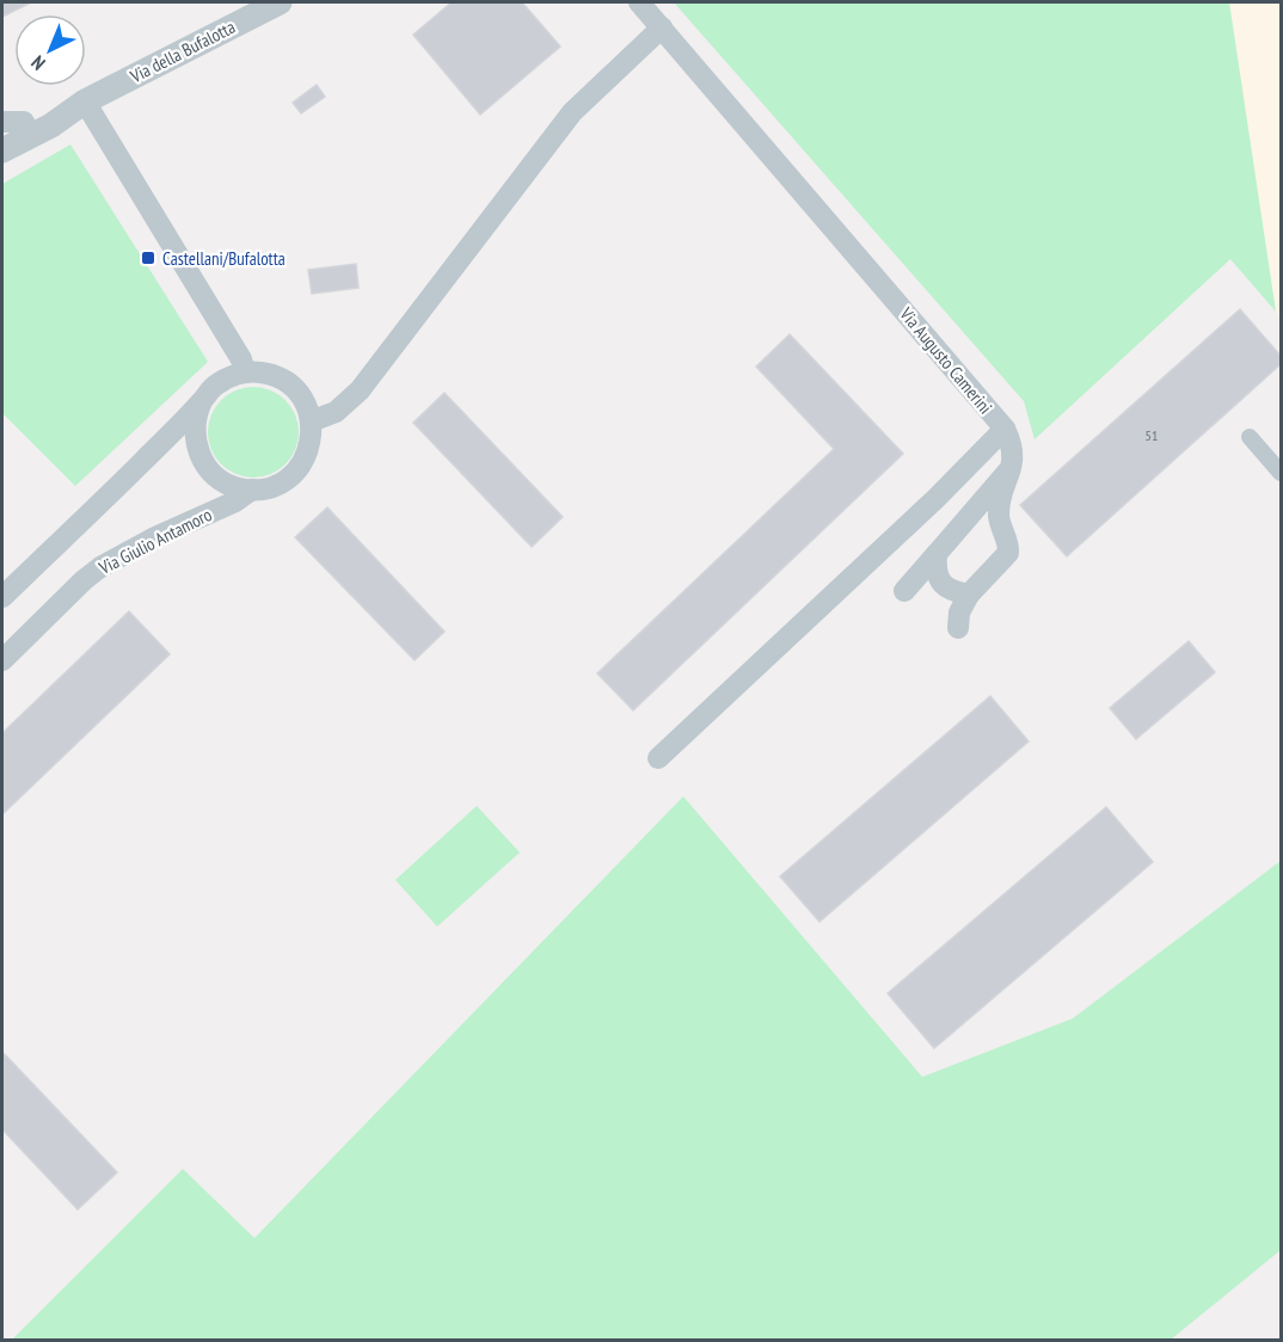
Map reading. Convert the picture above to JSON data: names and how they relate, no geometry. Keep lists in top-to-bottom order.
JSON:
{
  "streets": {
    "street": ["Via della Bufalotta", "Via Augusto Camerini", "Via Giulio Antamoro"]
  },
  "places": {
    "transit": ["Castellani/Bufalotta"]
  },
  "house_numbers": ["51"],
  "north": "bottom left"
}
